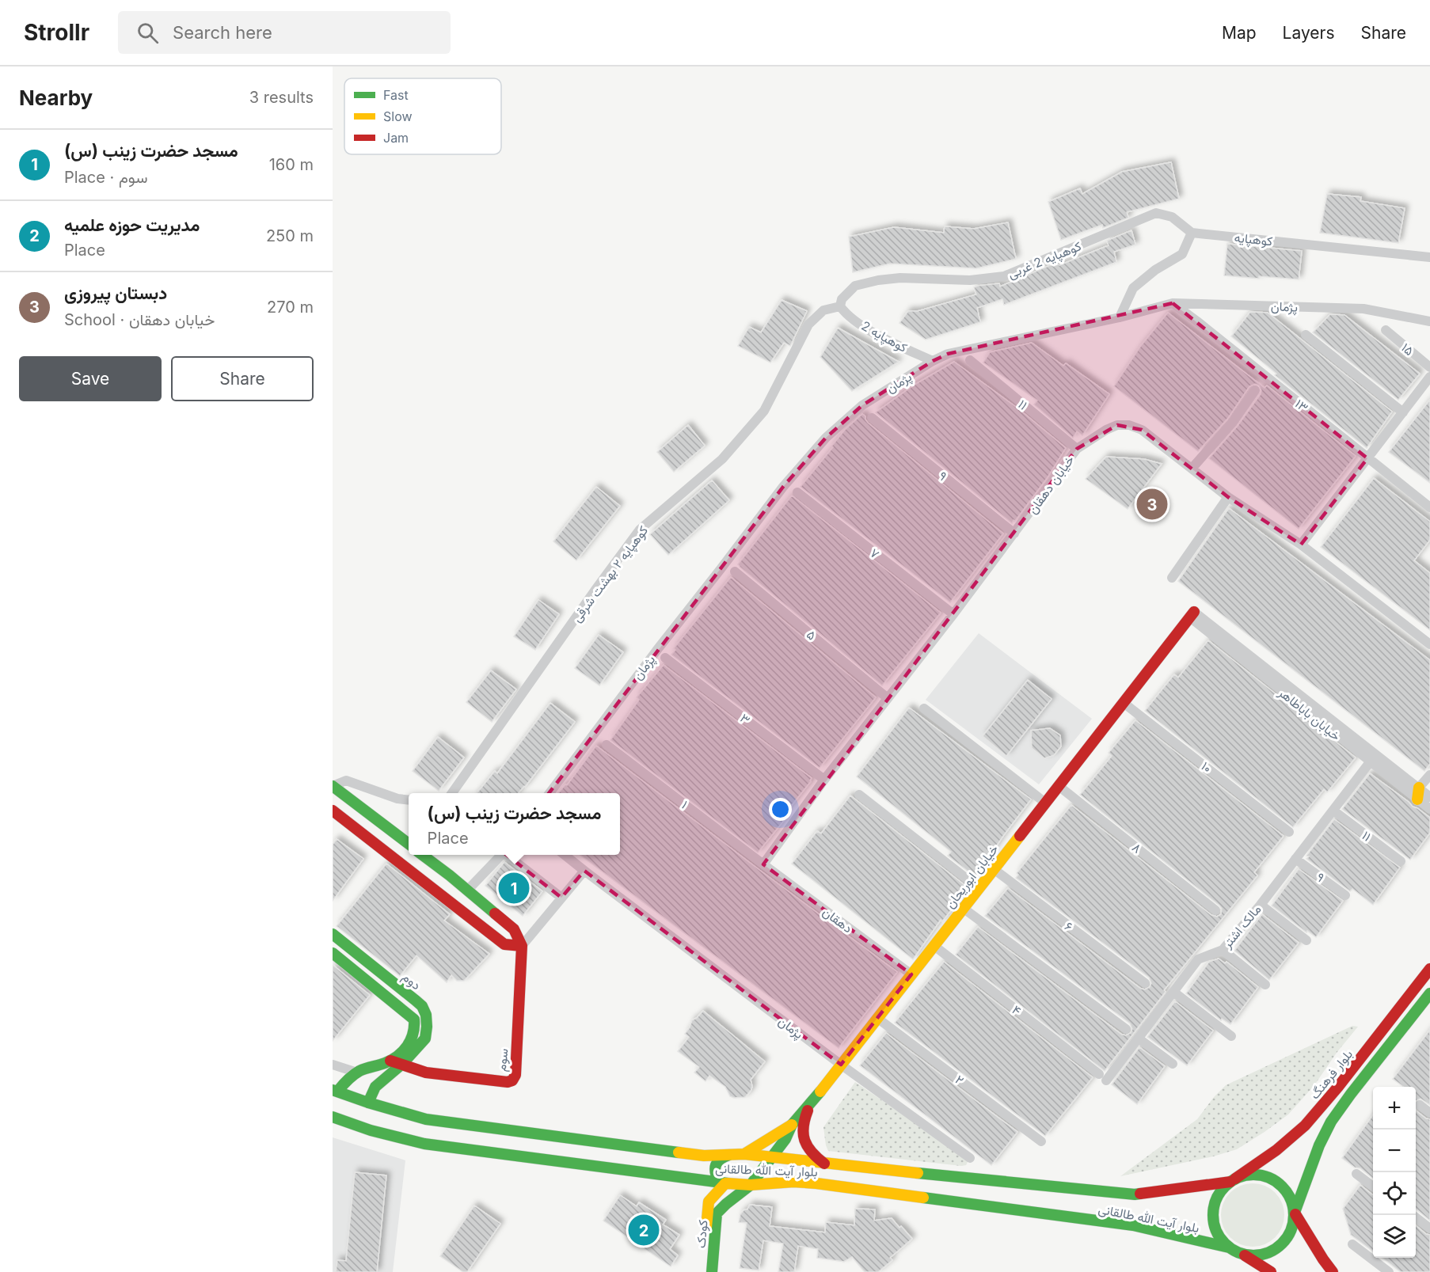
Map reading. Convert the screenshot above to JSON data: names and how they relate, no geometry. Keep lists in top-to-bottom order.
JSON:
{
  "streets": {
    "main road": [
      "خیابان ابوریحان",
      "دوم",
      "سوم",
      "بلوار فرهنگ",
      "بلوار آیت الله طالقانی",
      "کودک"
    ],
    "street": [
      "کوهپایه",
      "کوهپایه 2 غربی",
      "پژمان",
      "کوهپایه 2",
      "۱۵",
      "۱۱",
      "۱۳",
      "۹",
      "خیابان دهقان",
      "۷",
      "کوهپایه ۲ بهشت شرقی",
      "۵",
      "خیابان باباطاهر",
      "۳",
      "۱۰",
      "۱",
      "۸",
      "دهقان",
      "۶",
      "مالک اشتر",
      "۴",
      "۲"
    ]
  },
  "crossings": [
    ["کوهپایه", "کوهپایه 2 غربی"],
    ["کوهپایه 2 غربی", "کوهپایه 2"],
    ["کوهپایه 2 غربی", "کوهپایه ۲ بهشت شرقی"],
    ["پژمان", "کوهپایه 2"],
    ["پژمان", "۱۳"],
    ["پژمان", "خیابان ابوریحان"],
    ["کوهپایه 2", "کوهپایه ۲ بهشت شرقی"],
    ["۱۱", "خیابان دهقان"],
    ["۱۱", "مالک اشتر"],
    ["۹", "خیابان دهقان"],
    ["۹", "مالک اشتر"],
    ["خیابان دهقان", "۷"],
    ["خیابان دهقان", "۵"],
    ["خیابان دهقان", "۳"],
    ["خیابان دهقان", "۱"],
    ["خیابان دهقان", "دهقان"],
    ["خیابان باباطاهر", "خیابان ابوریحان"],
    ["خیابان باباطاهر", "مالک اشتر"],
    ["۱۰", "خیابان ابوریحان"],
    ["۱", "دهقان"],
    ["۸", "خیابان ابوریحان"],
    ["خیابان ابوریحان", "دهقان"],
    ["خیابان ابوریحان", "۶"],
    ["خیابان ابوریحان", "۴"],
    ["خیابان ابوریحان", "۲"],
    ["خیابان ابوریحان", "بلوار آیت الله طالقانی"],
    ["خیابان ابوریحان", "کودک"],
    ["مالک اشتر", "۴"],
    ["بلوار فرهنگ", "بلوار آیت الله طالقانی"],
    ["بلوار آیت الله طالقانی", "کودک"]
  ],
  "legend": ["Fast", "Slow", "Jam"],
  "page": {
    "header": "Strollr",
    "search": "Search here",
    "nav": ["Map", "Layers", "Share"],
    "heading": ["Nearby", "3 results"],
    "list": [
      {
        "mark": "1",
        "name": "مسجد حضرت زینب (س)",
        "note": "Place · سوم",
        "value": "160 m"
      },
      {
        "mark": "2",
        "name": "مدیریت حوزه علمیه",
        "note": "Place",
        "value": "250 m"
      },
      {
        "mark": "3",
        "name": "دبستان پیروزی",
        "note": "School · خیابان دهقان",
        "value": "270 m"
      }
    ],
    "buttons": ["Save", "Share"],
    "pins": ["3", "1", "2"],
    "popup": ["مسجد حضرت زینب (س)", "Place"],
    "map_buttons": ["+", "−"]
  }
}
